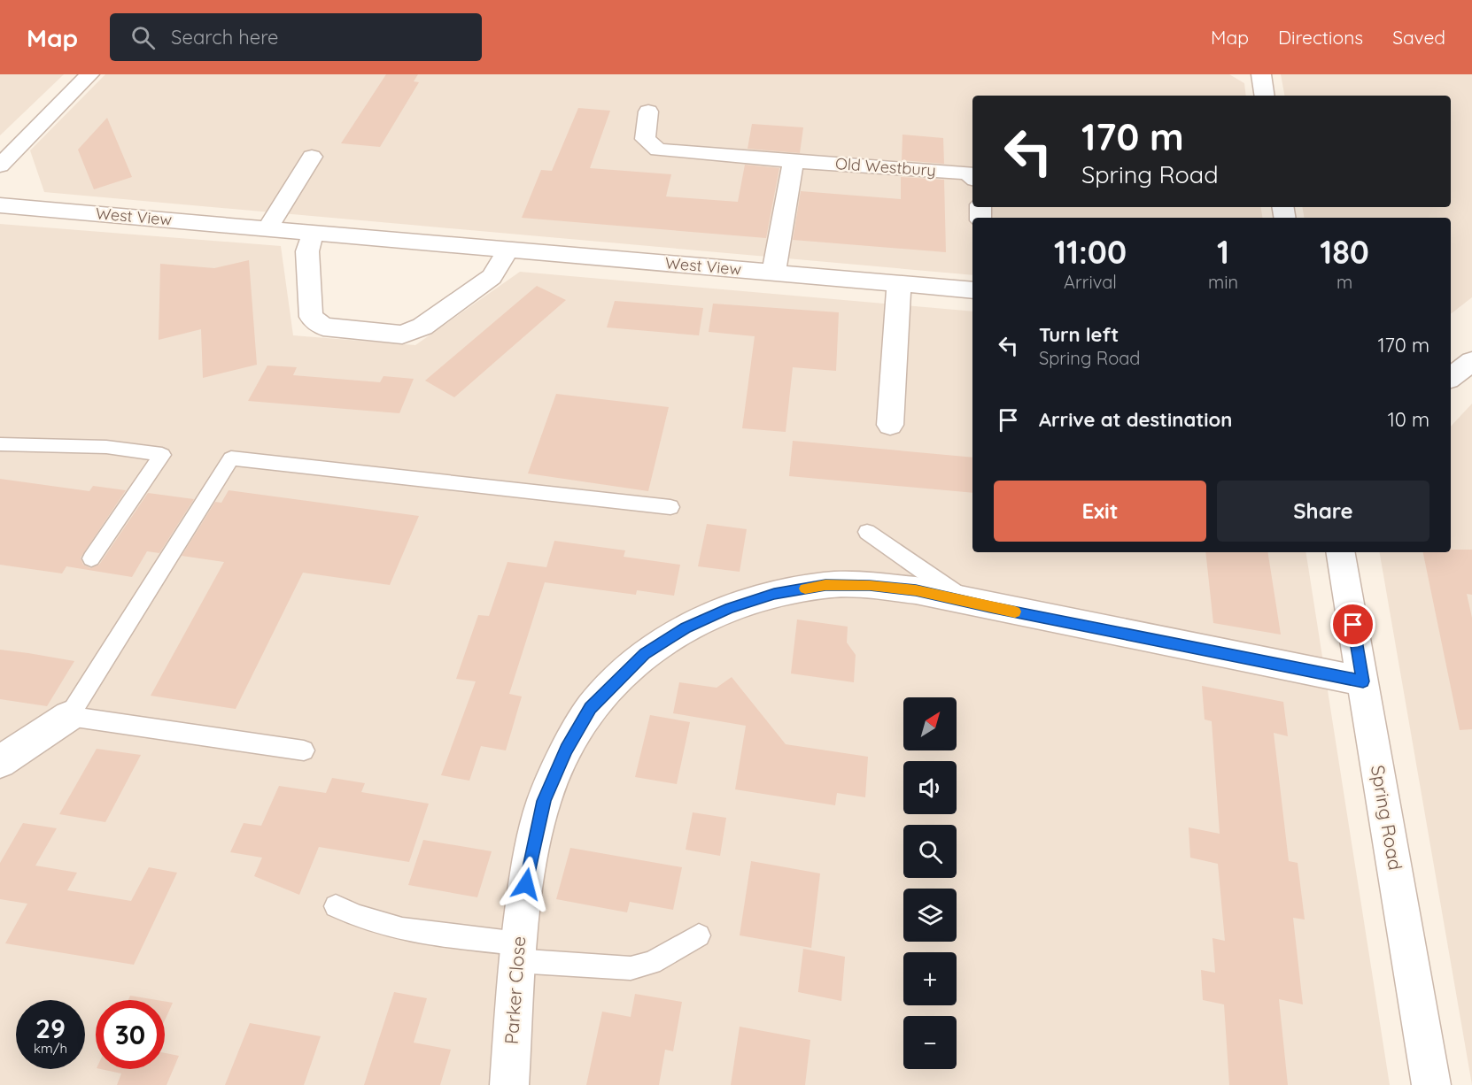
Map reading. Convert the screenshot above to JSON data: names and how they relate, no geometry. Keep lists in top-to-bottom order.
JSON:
{
  "streets": {
    "street": [
      "Old Westbury",
      "West View",
      "Spring Road",
      "Parker Close"
    ]
  },
  "crossings": [
    ["Spring Road", "Parker Close"]
  ],
  "north": "top right",
  "page": {
    "header": "Map",
    "search": "Search here",
    "nav": ["Map", "Directions", "Saved"],
    "turn": ["170 m", "Spring Road"],
    "eta": [
      "11:00",
      "Arrival",
      "1",
      "min",
      "180",
      "m"
    ],
    "list": [
      {
        "name": "Turn left",
        "note": "Spring Road",
        "value": "170 m"
      },
      {
        "name": "Arrive at destination",
        "value": "10 m"
      }
    ],
    "buttons": ["Exit", "Share"],
    "map_buttons": ["+", "−"],
    "speed": "29 km/h",
    "limit": "30"
  }
}
